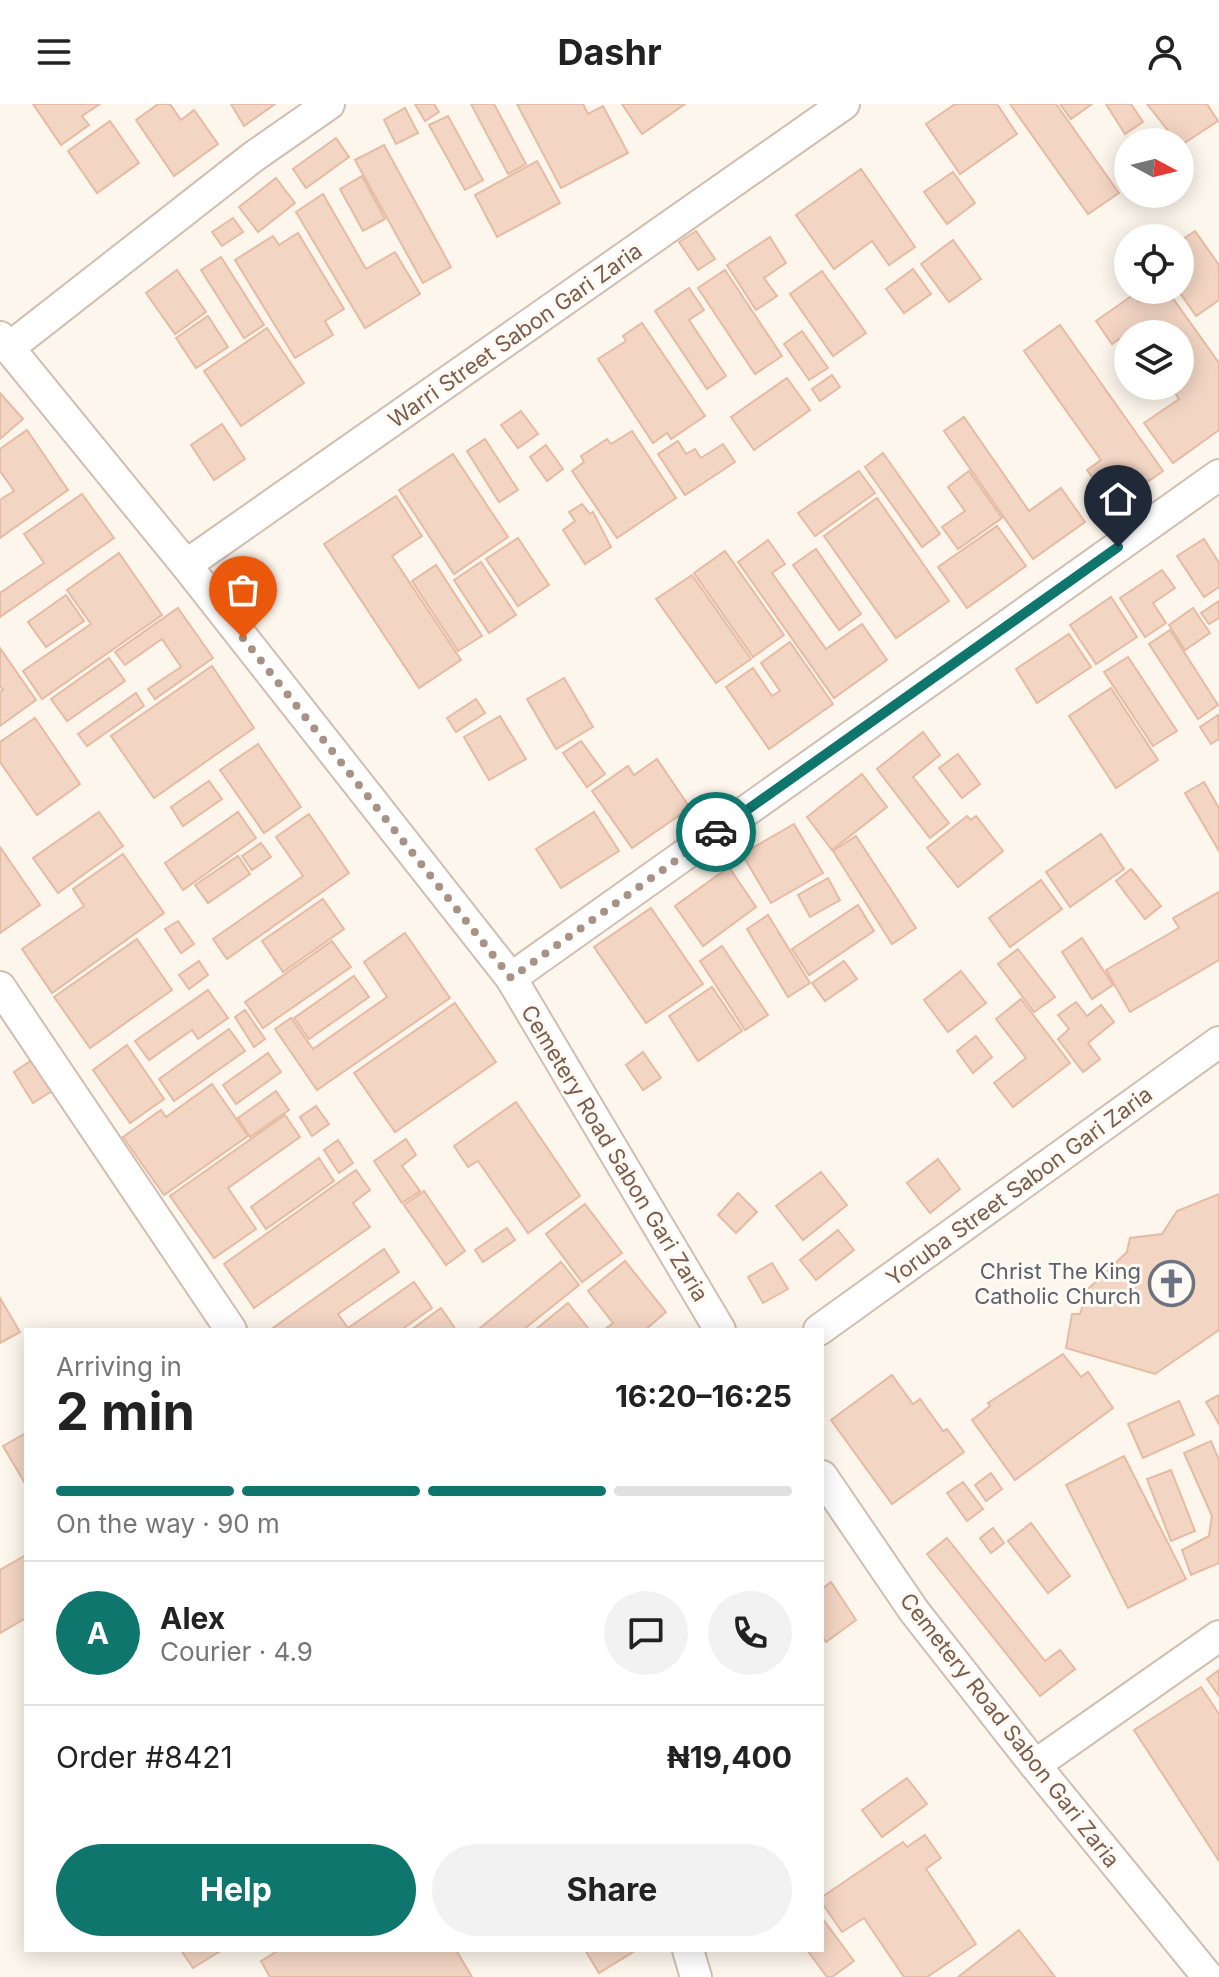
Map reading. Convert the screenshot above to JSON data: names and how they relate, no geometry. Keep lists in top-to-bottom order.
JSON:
{
  "streets": {
    "street": ["Warri Street Sabon Gari Zaria", "Cemetery Road Sabon Gari Zaria", "Yoruba Street Sabon Gari Zaria"]
  },
  "crossings": [
    ["Warri Street Sabon Gari Zaria", "Cemetery Road Sabon Gari Zaria"]
  ],
  "places": {
    "church": ["Christ The King Catholic Church"]
  },
  "north": "right",
  "page": {
    "header": "Dashr",
    "heading": ["2 min", "Arriving in", "16:20–16:25"],
    "panel": [
      "Alex",
      "Courier · 4.9",
      "Order #8421",
      "₦19,400"
    ],
    "bar": "On the way · 90 m",
    "round": "A",
    "buttons": ["Help", "Share"]
  }
}
